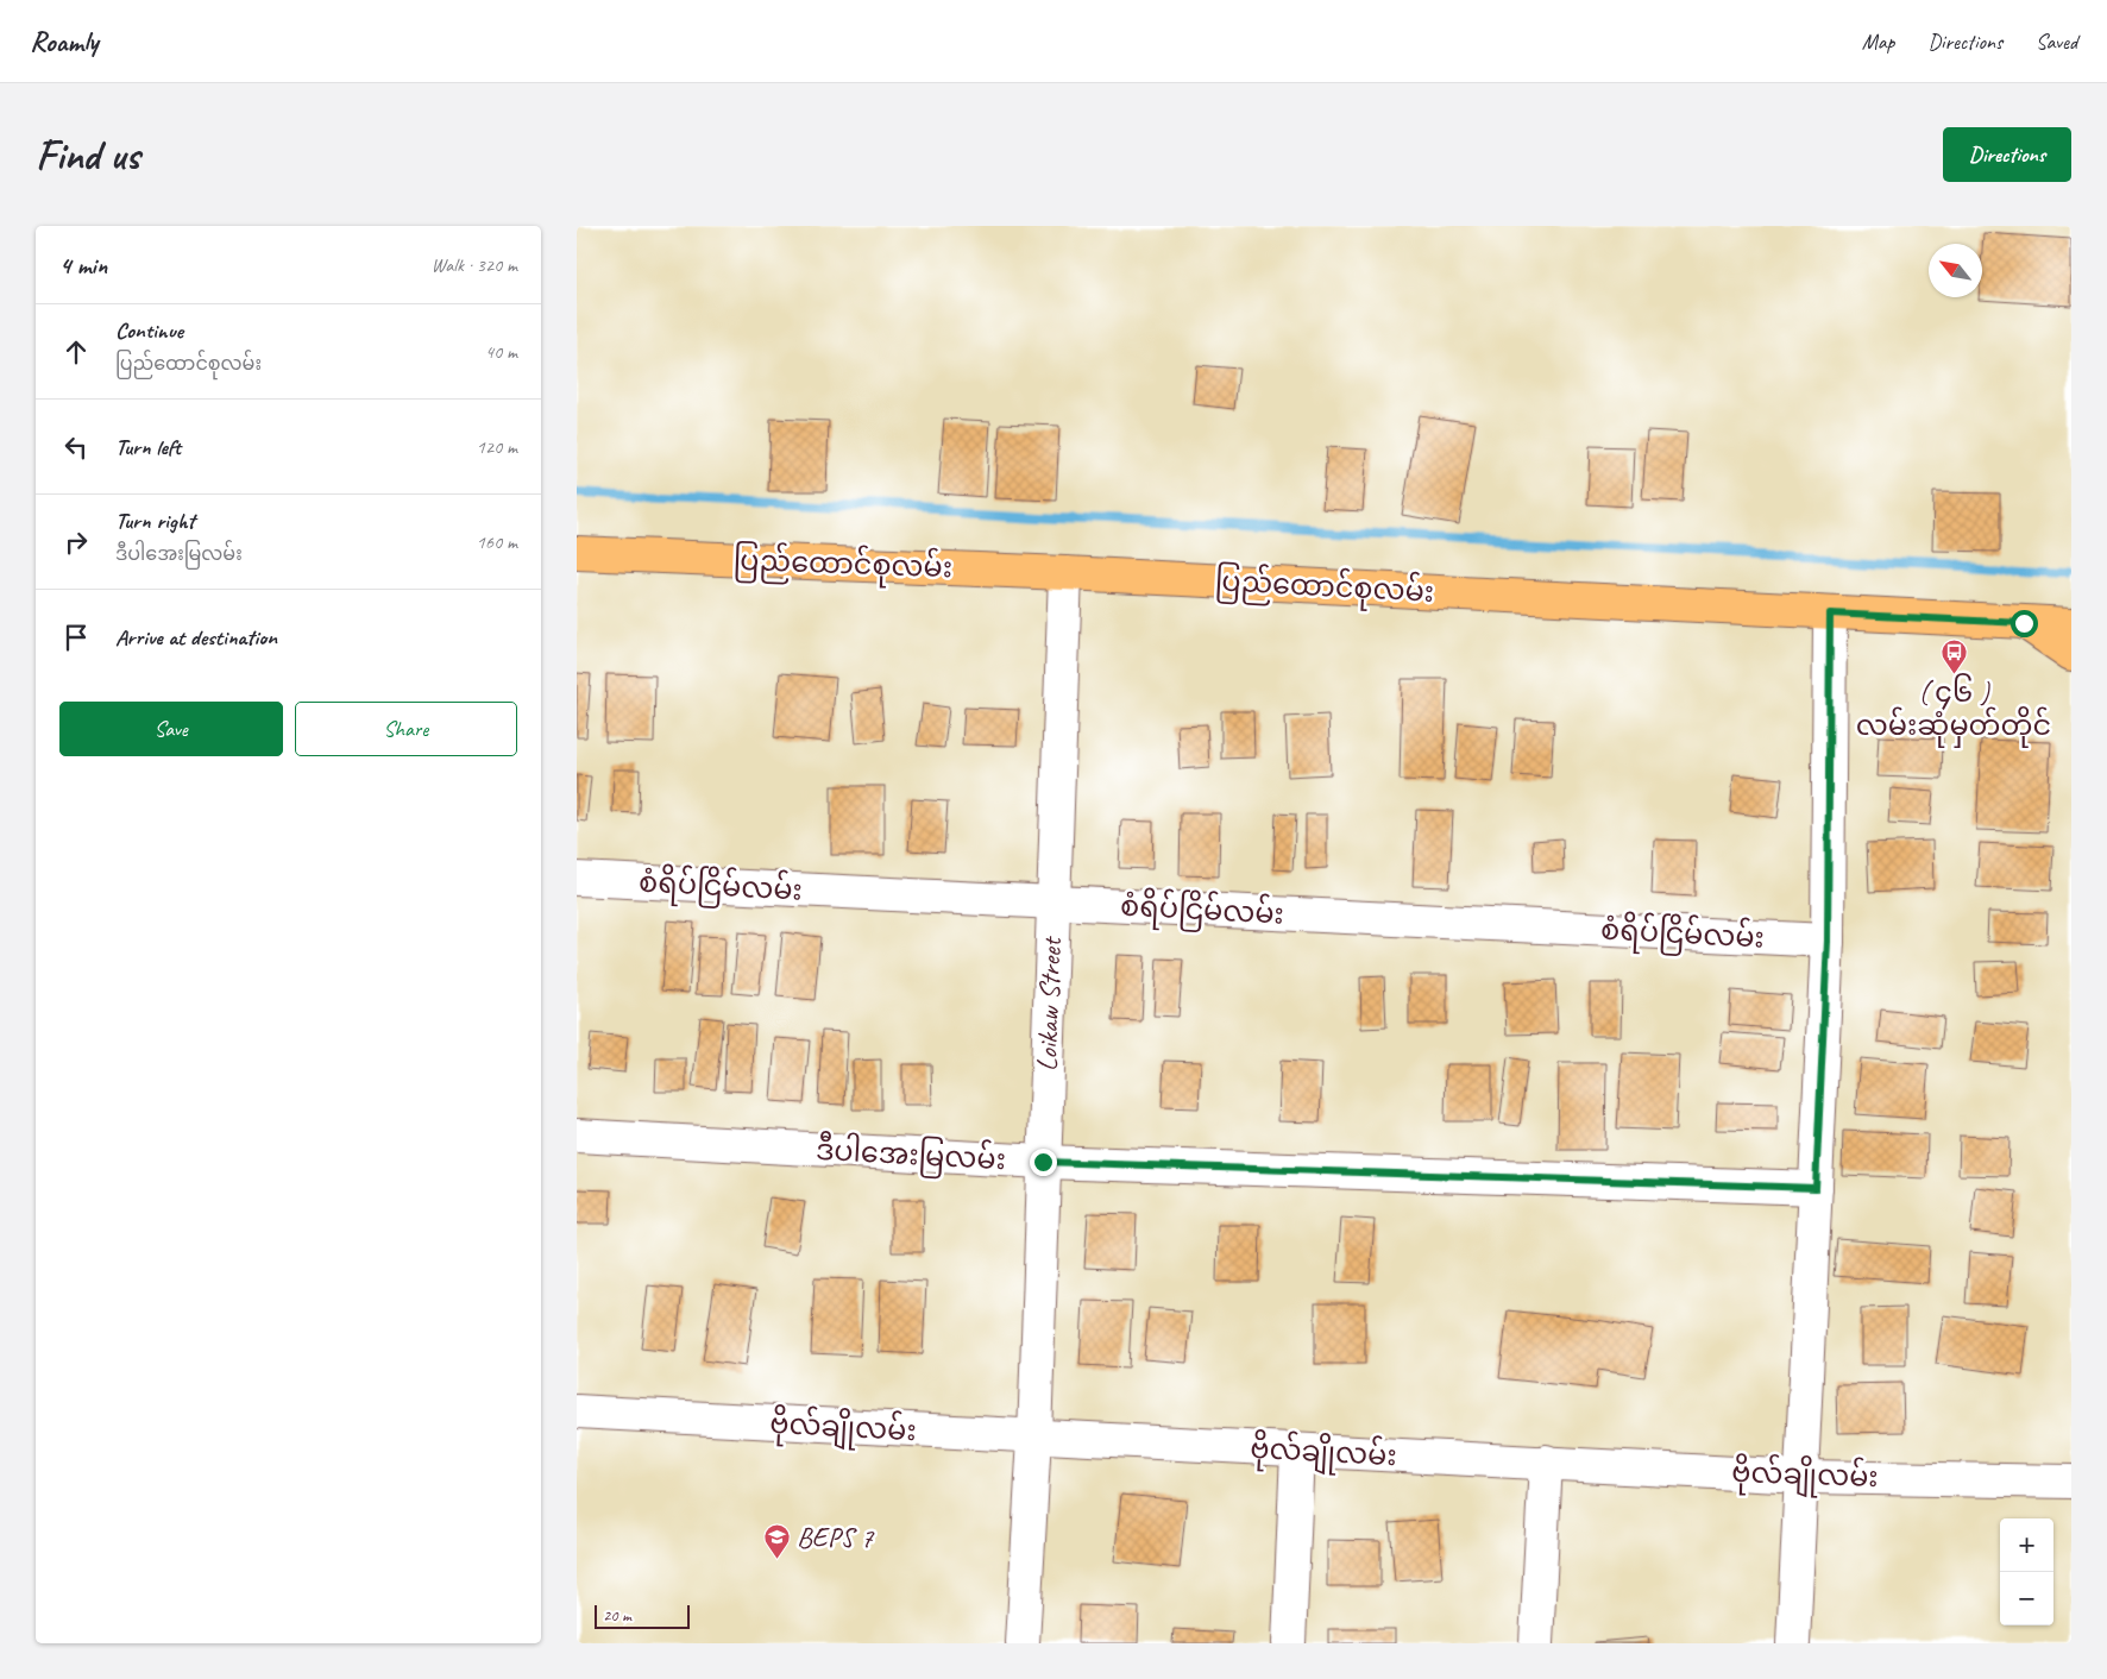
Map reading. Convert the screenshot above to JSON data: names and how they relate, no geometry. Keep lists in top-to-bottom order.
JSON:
{
  "streets": {
    "main road": ["ပြည်ထောင်စုလမ်း"],
    "street": [
      "စံရိပ်ငြိမ်လမ်း",
      "Loikaw Street",
      "ဒီပါအေးမြလမ်း",
      "ဗိုလ်ချိုလမ်း"
    ]
  },
  "crossings": [
    ["ပြည်ထောင်စုလမ်း", "Loikaw Street"],
    ["စံရိပ်ငြိမ်လမ်း", "Loikaw Street"],
    ["Loikaw Street", "ဒီပါအေးမြလမ်း"],
    ["Loikaw Street", "ဗိုလ်ချိုလမ်း"]
  ],
  "places": {
    "bus stop": ["( ၄၆ ) လမ်းဆုံမှတ်တိုင်"],
    "school or university": ["BEPS 7"]
  },
  "scale_bar": "20 m",
  "north": "top left",
  "page": {
    "header": "Roamly",
    "nav": ["Map", "Directions", "Saved"],
    "buttons": [
      "Directions",
      ["Save", "Share"]
    ],
    "title": "Find us",
    "heading": ["4 min", "Walk · 320 m"],
    "list": [
      ["Continue", "ပြည်ထောင်စုလမ်း", "40 m"],
      ["Turn left", "120 m"],
      ["Turn right", "ဒီပါအေးမြလမ်း", "160 m"],
      "Arrive at destination"
    ],
    "map_buttons": ["+", "−"],
    "scale": "20 m"
  }
}
